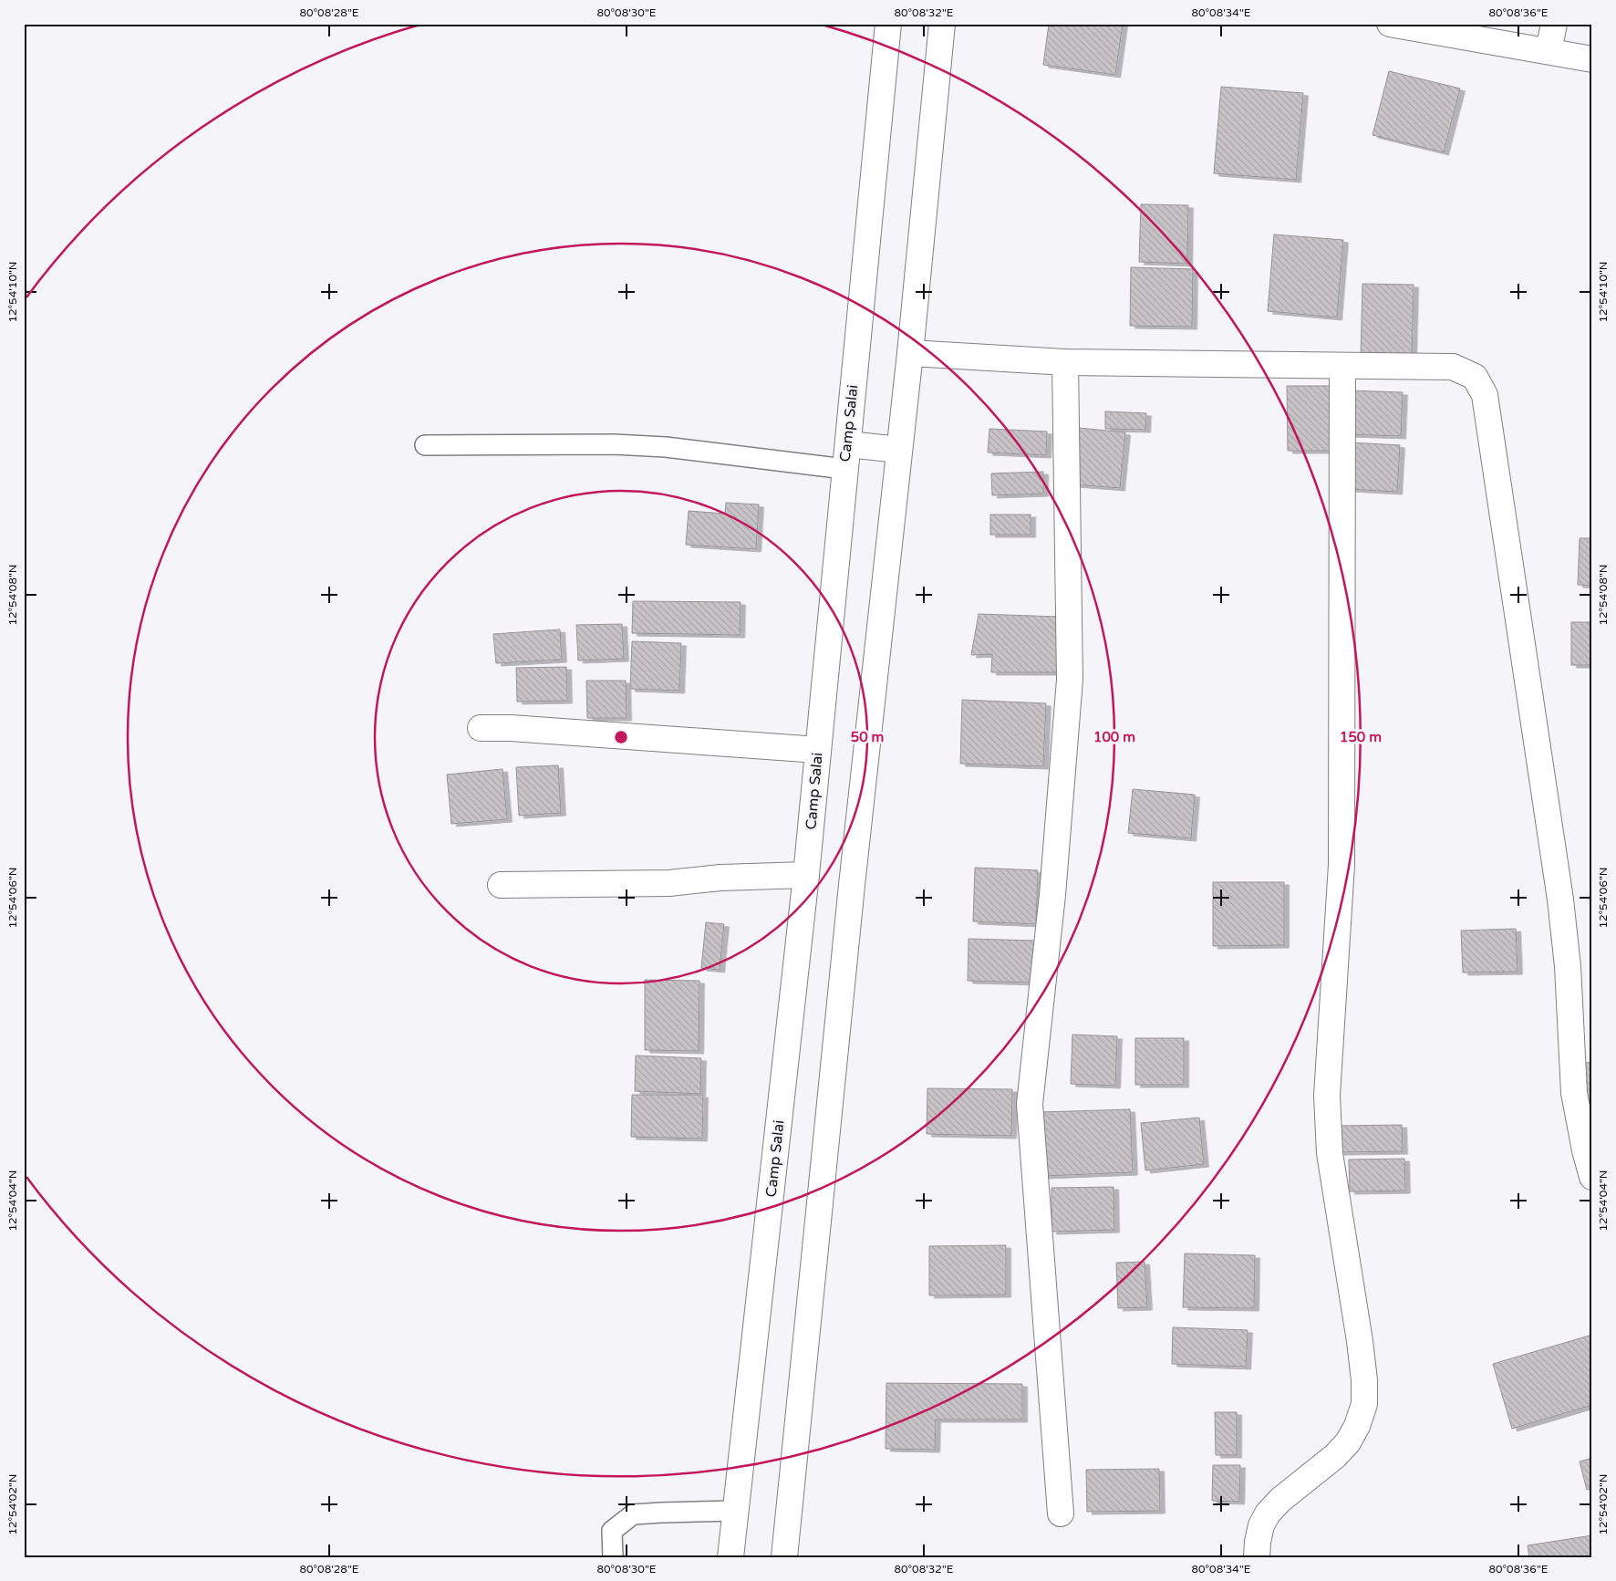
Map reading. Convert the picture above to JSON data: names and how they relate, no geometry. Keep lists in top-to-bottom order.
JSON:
{
  "streets": {
    "street": ["Camp Salai"]
  },
  "coordinates": [
    "80°08'28\"E",
    "80°08'30\"E",
    "80°08'32\"E",
    "80°08'34\"E",
    "80°08'36\"E",
    "12°54'10\"N",
    "12°54'08\"N",
    "12°54'06\"N",
    "12°54'04\"N",
    "12°54'02\"N"
  ],
  "rings": ["50 m", "100 m", "150 m"]
}
